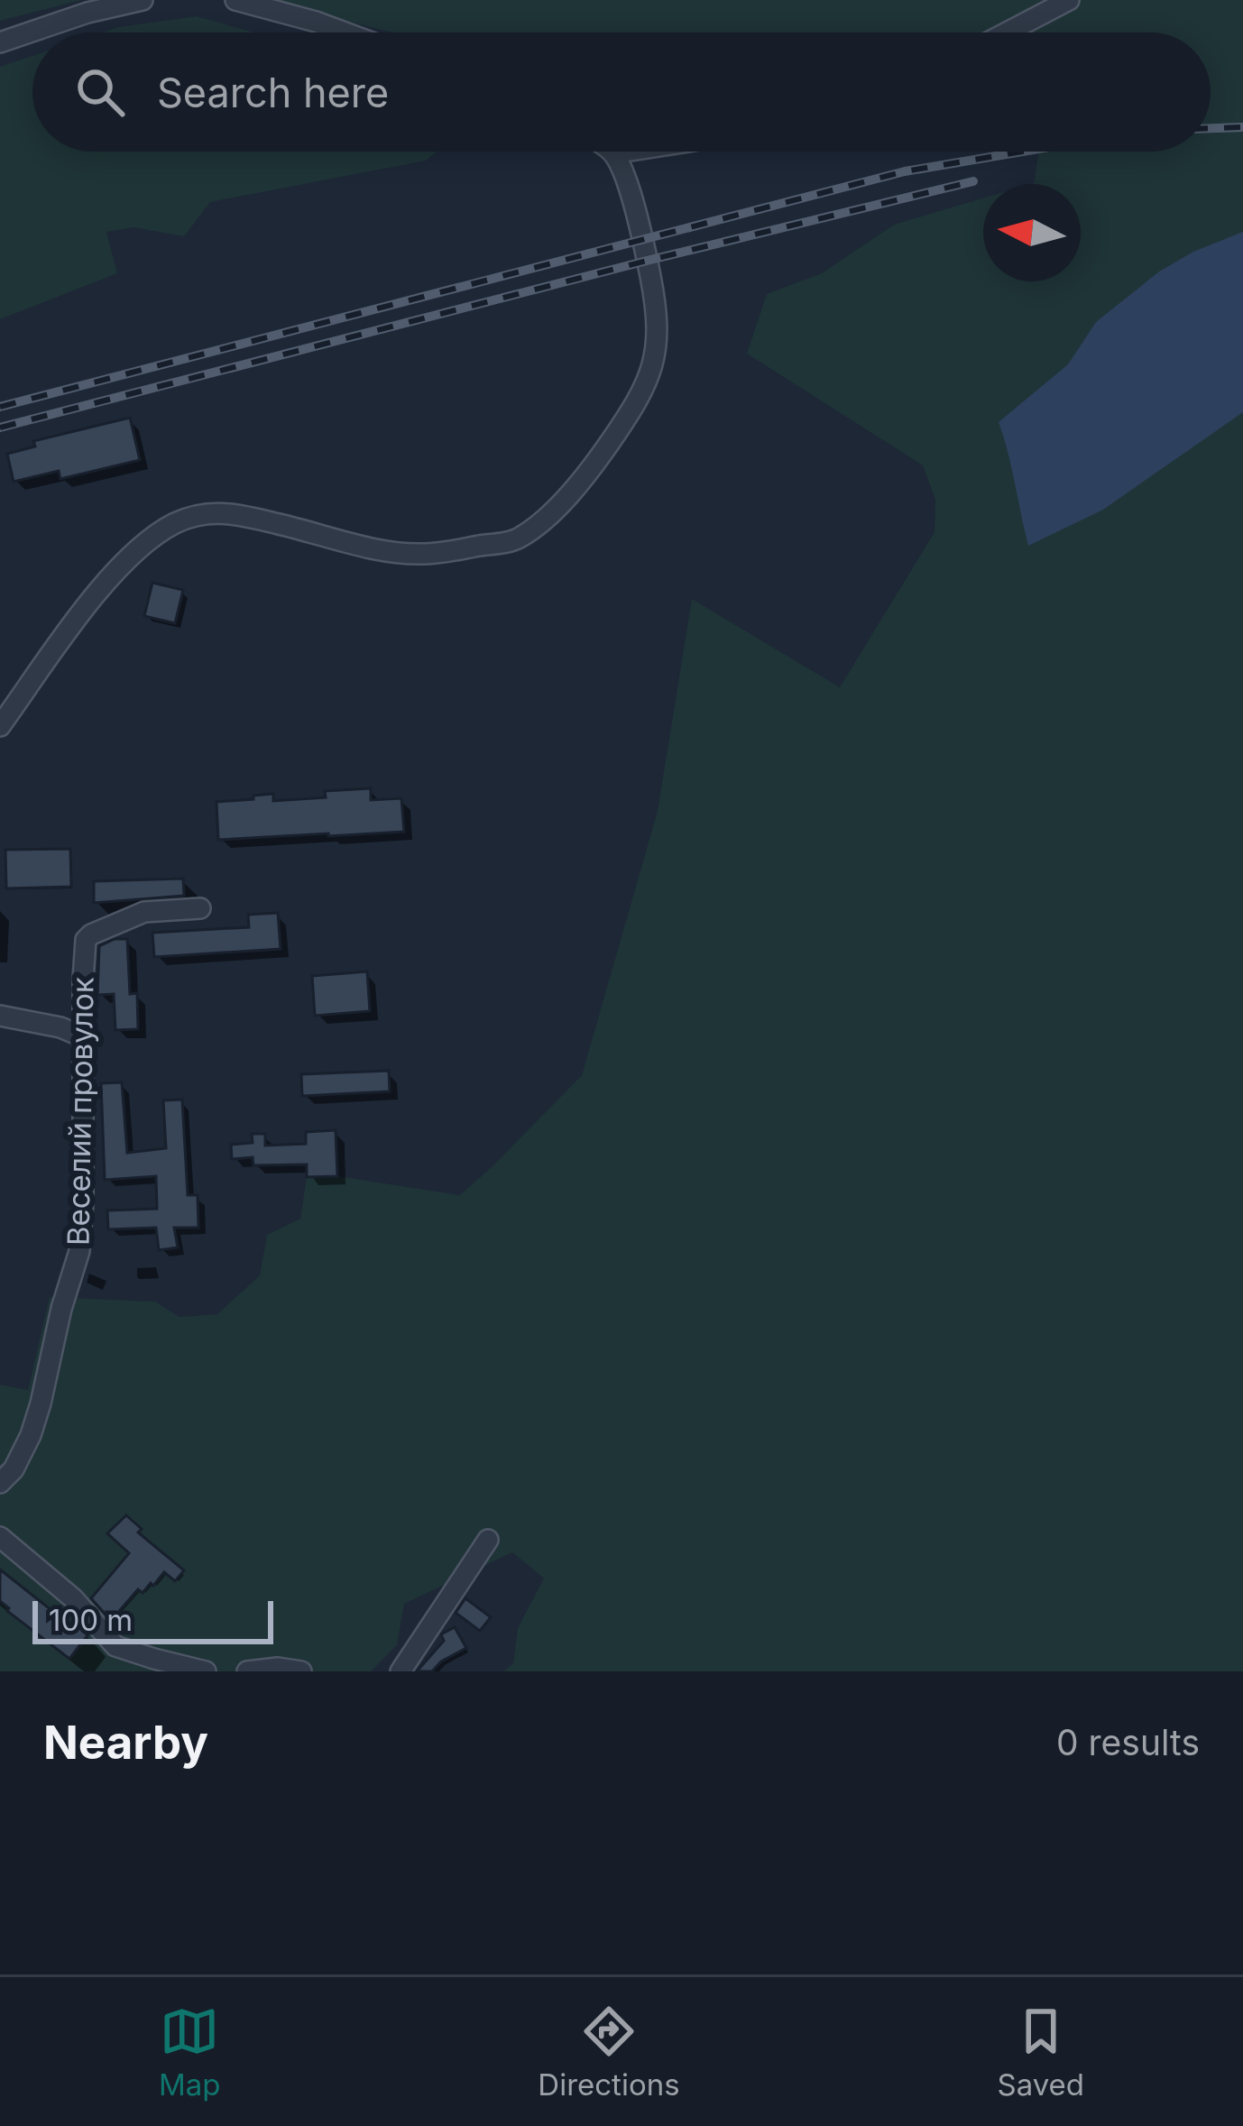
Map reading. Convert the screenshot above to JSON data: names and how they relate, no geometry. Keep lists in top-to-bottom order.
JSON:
{
  "streets": {
    "street": ["Веселий провулок"]
  },
  "scale_bar": "100 m",
  "north": "left",
  "page": {
    "search": "Search here",
    "scale": "100 m",
    "heading": ["Nearby", "0 results"],
    "nav": ["Map", "Directions", "Saved"]
  }
}
